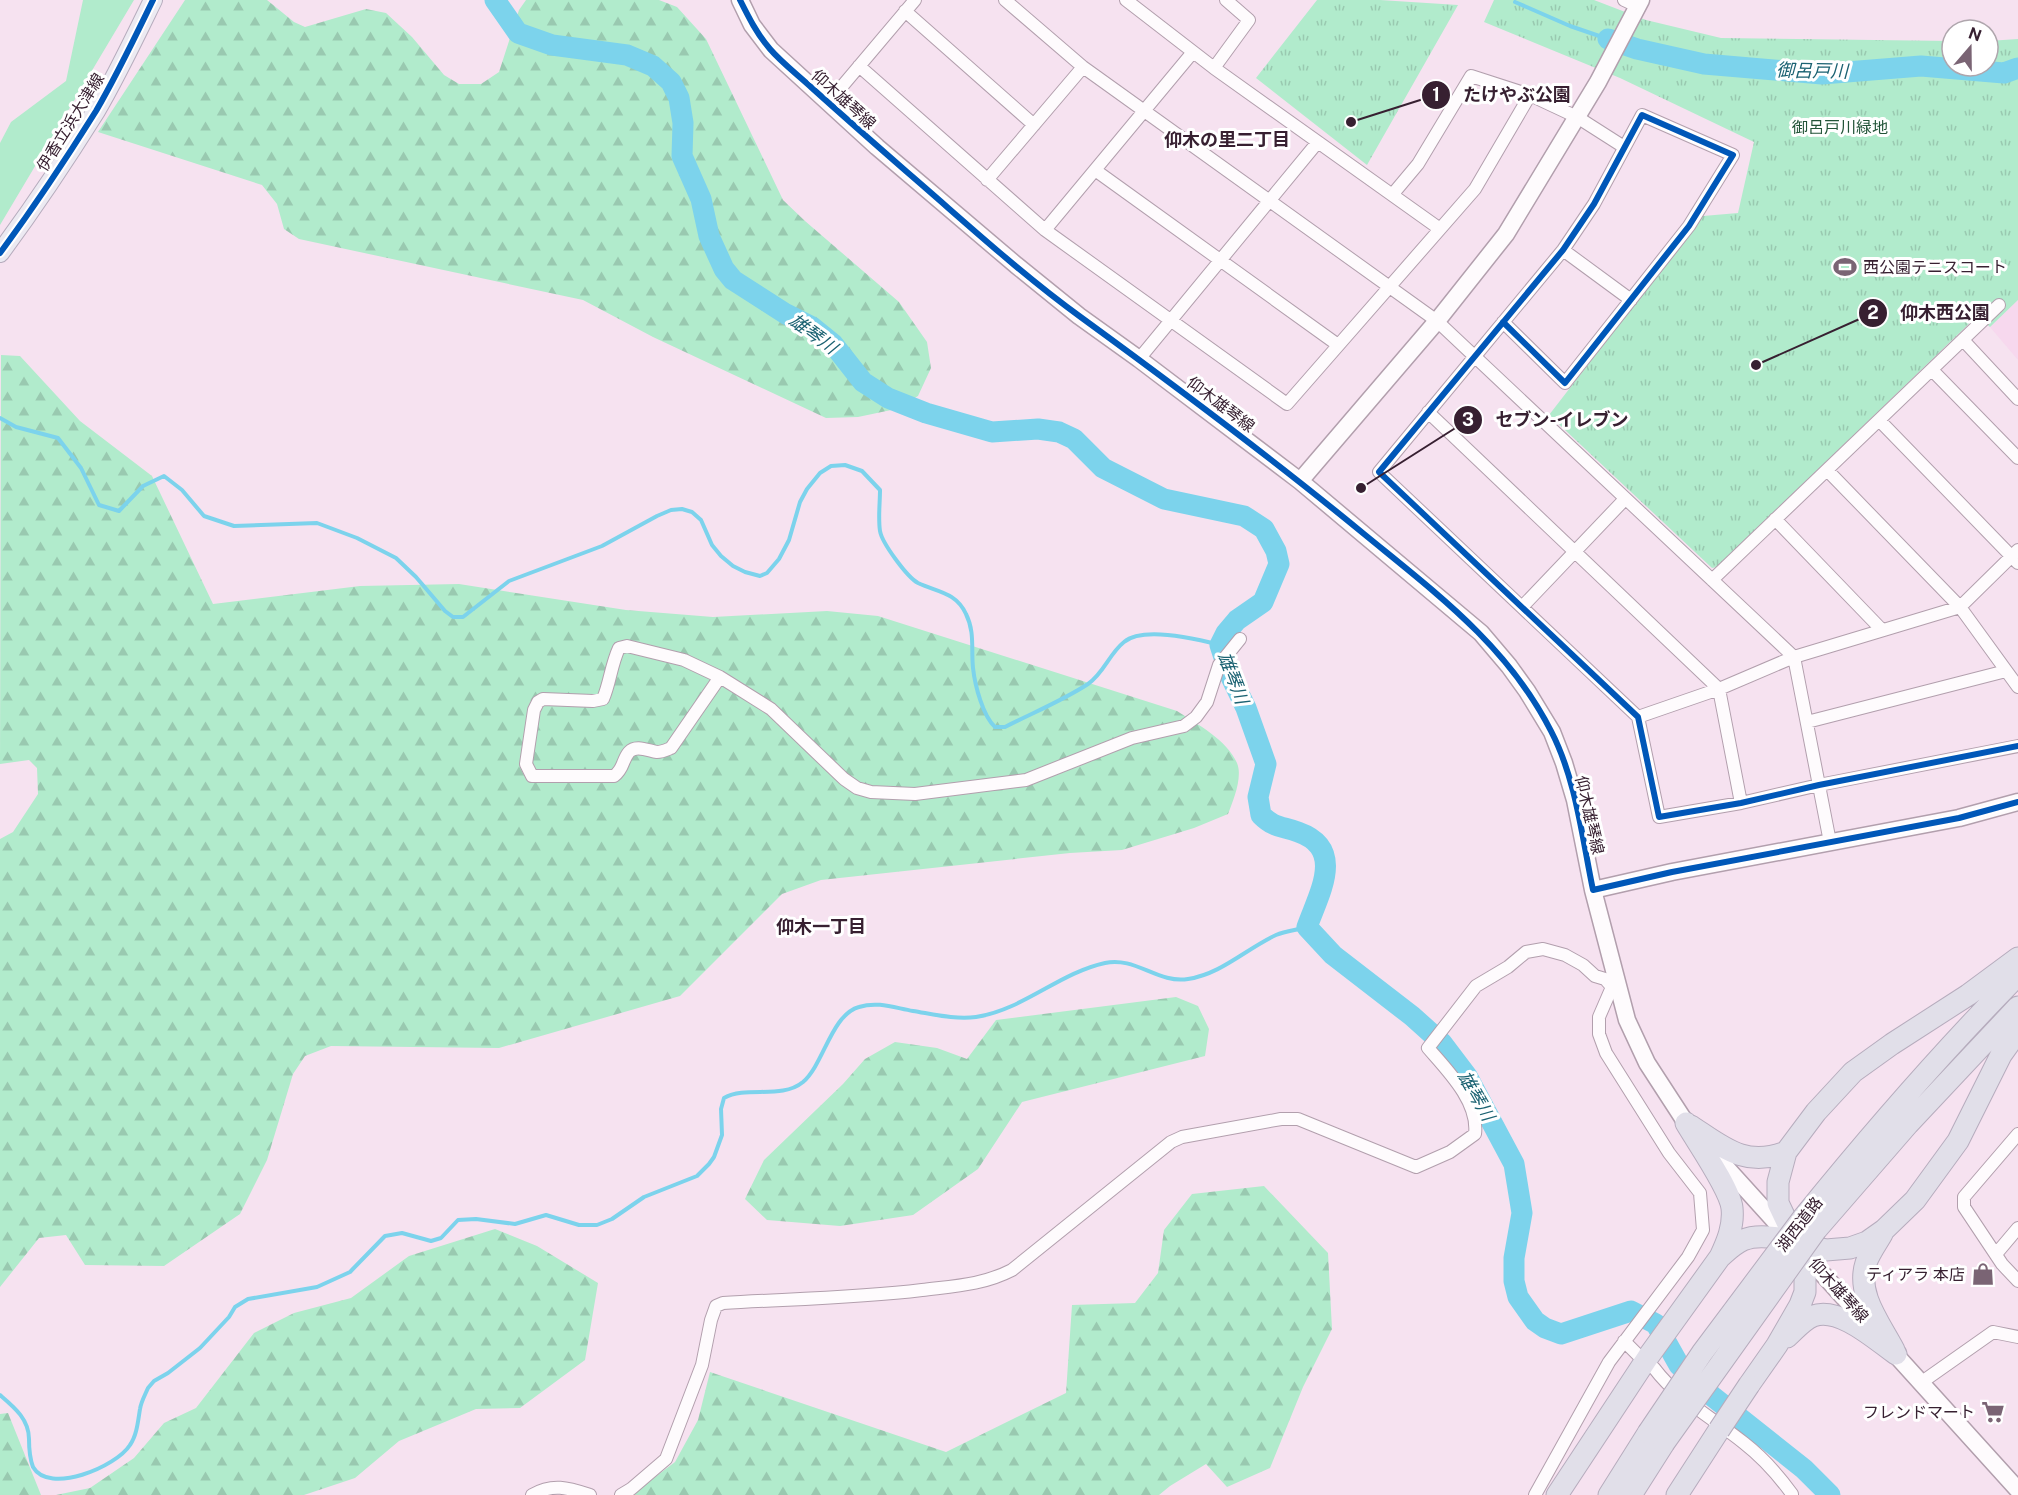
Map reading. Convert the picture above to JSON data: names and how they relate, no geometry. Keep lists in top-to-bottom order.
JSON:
{
  "streets": {
    "highway": ["湖西道路"],
    "main road": ["仰木雄琴線", "伊香立浜大津線"]
  },
  "districts": ["仰木の里二丁目", "仰木一丁目"],
  "water": ["御呂戸川", "雄琴川"],
  "parks": ["御呂戸川緑地"],
  "places": {
    "other": ["たけやぶ公園", "仰木西公園", "セブン-イレブン"],
    "sports": ["西公園テニスコート"],
    "shop": ["ティアラ 本店"],
    "supermarket": ["フレンドマート"]
  },
  "north": "top"
}
